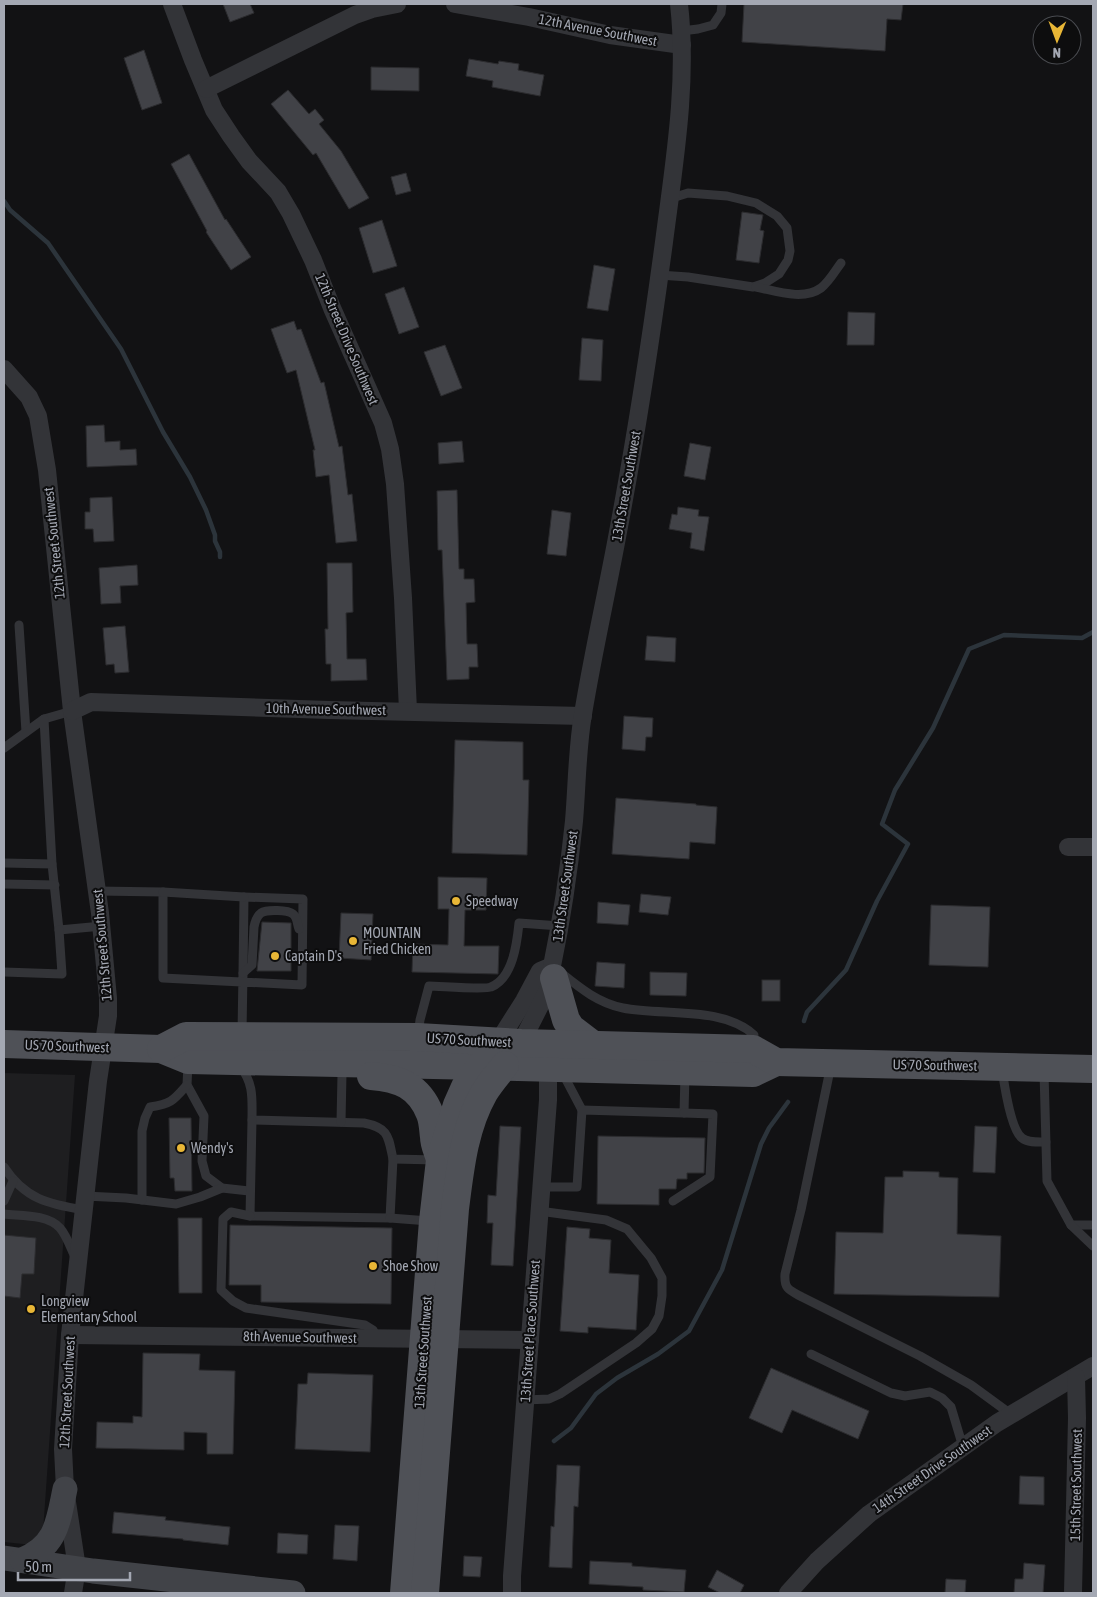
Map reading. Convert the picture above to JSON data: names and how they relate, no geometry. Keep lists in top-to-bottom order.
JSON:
{
  "streets": {
    "main road": ["13th Street Southwest", "US 70 Southwest"],
    "street": [
      "12th Avenue Southwest",
      "12th Street Drive Southwest",
      "12th Street Southwest",
      "10th Avenue Southwest",
      "13th Street Place Southwest",
      "8th Avenue Southwest",
      "14th Street Drive Southwest",
      "15th Street Southwest"
    ]
  },
  "crossings": [
    ["12th Avenue Southwest", "13th Street Southwest"],
    ["12th Street Drive Southwest", "10th Avenue Southwest"],
    ["13th Street Southwest", "10th Avenue Southwest"],
    ["13th Street Southwest", "US 70 Southwest"],
    ["13th Street Southwest", "8th Avenue Southwest"],
    ["12th Street Southwest", "10th Avenue Southwest"],
    ["12th Street Southwest", "US 70 Southwest"],
    ["12th Street Southwest", "8th Avenue Southwest"],
    ["US 70 Southwest", "13th Street Place Southwest"],
    ["13th Street Place Southwest", "8th Avenue Southwest"],
    ["14th Street Drive Southwest", "15th Street Southwest"]
  ],
  "places": [
    "Speedway",
    "MOUNTAIN Fried Chicken",
    "Captain D's",
    "Wendy's",
    "Shoe Show",
    "Longview Elementary School"
  ],
  "scale_bar": "50 m",
  "north": "bottom"
}
